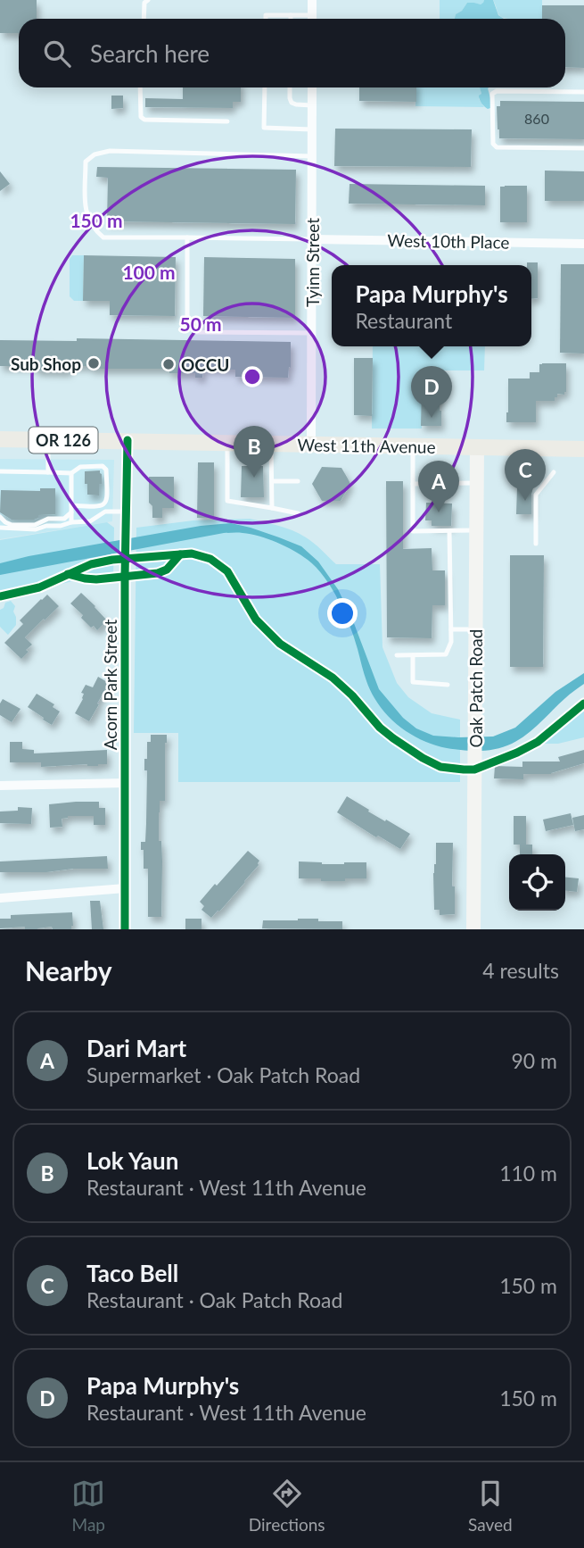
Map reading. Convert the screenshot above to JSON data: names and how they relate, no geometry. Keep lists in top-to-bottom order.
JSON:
{
  "streets": {
    "main road": ["OR 126", "West 11th Avenue"],
    "street": [
      "West 10th Place",
      "Tyinn Street",
      "Acorn Park Street",
      "Oak Patch Road"
    ]
  },
  "crossings": [
    ["West 10th Place", "Tyinn Street"],
    ["Tyinn Street", "West 11th Avenue"],
    ["West 11th Avenue", "Acorn Park Street"],
    ["West 11th Avenue", "Oak Patch Road"]
  ],
  "places": ["Sub Shop", "OCCU"],
  "house_numbers": ["860"],
  "page": {
    "search": "Search here",
    "popup": ["Papa Murphy's", "Restaurant"],
    "pins": [
      "D",
      "B",
      "C",
      "A"
    ],
    "heading": ["Nearby", "4 results"],
    "list": [
      {
        "mark": "A",
        "name": "Dari Mart",
        "note": "Supermarket · Oak Patch Road",
        "value": "90 m"
      },
      {
        "mark": "B",
        "name": "Lok Yaun",
        "note": "Restaurant · West 11th Avenue",
        "value": "110 m"
      },
      {
        "mark": "C",
        "name": "Taco Bell",
        "note": "Restaurant · Oak Patch Road",
        "value": "150 m"
      },
      {
        "mark": "D",
        "name": "Papa Murphy's",
        "note": "Restaurant · West 11th Avenue",
        "value": "150 m"
      }
    ],
    "nav": ["Map", "Directions", "Saved"]
  },
  "rings": ["150 m", "100 m", "50 m"]
}
